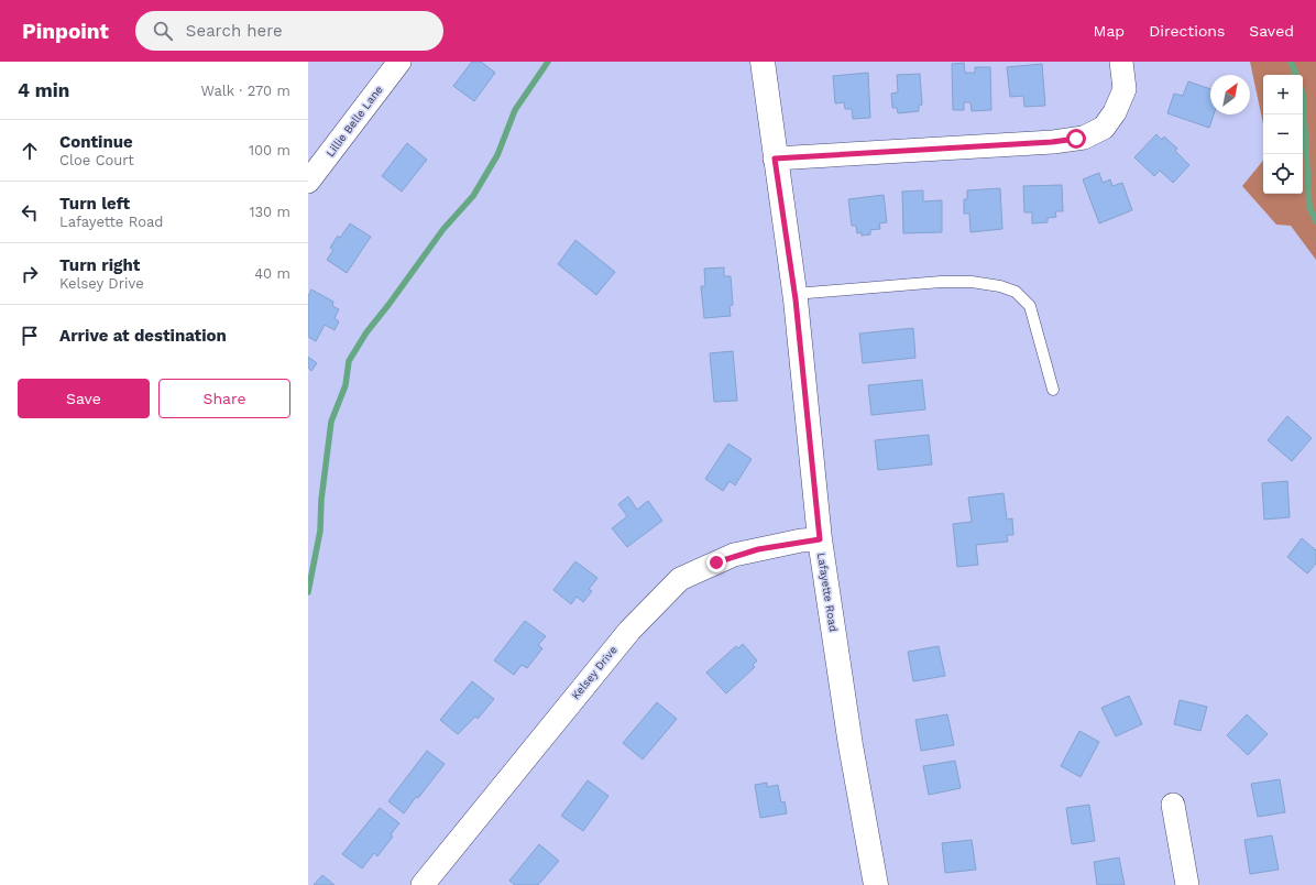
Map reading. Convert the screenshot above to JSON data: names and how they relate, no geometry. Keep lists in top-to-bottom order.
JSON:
{
  "streets": {
    "main road": ["Lafayette Road"],
    "street": ["Lillie Belle Lane", "Kelsey Drive"]
  },
  "crossings": [
    ["Lafayette Road", "Kelsey Drive"]
  ],
  "north": "top right",
  "page": {
    "header": "Pinpoint",
    "search": "Search here",
    "nav": ["Map", "Directions", "Saved"],
    "heading": ["4 min", "Walk · 270 m"],
    "map_buttons": ["+", "−"],
    "list": [
      ["Continue", "Cloe Court", "100 m"],
      ["Turn left", "Lafayette Road", "130 m"],
      ["Turn right", "Kelsey Drive", "40 m"],
      "Arrive at destination"
    ],
    "buttons": ["Save", "Share"]
  }
}
